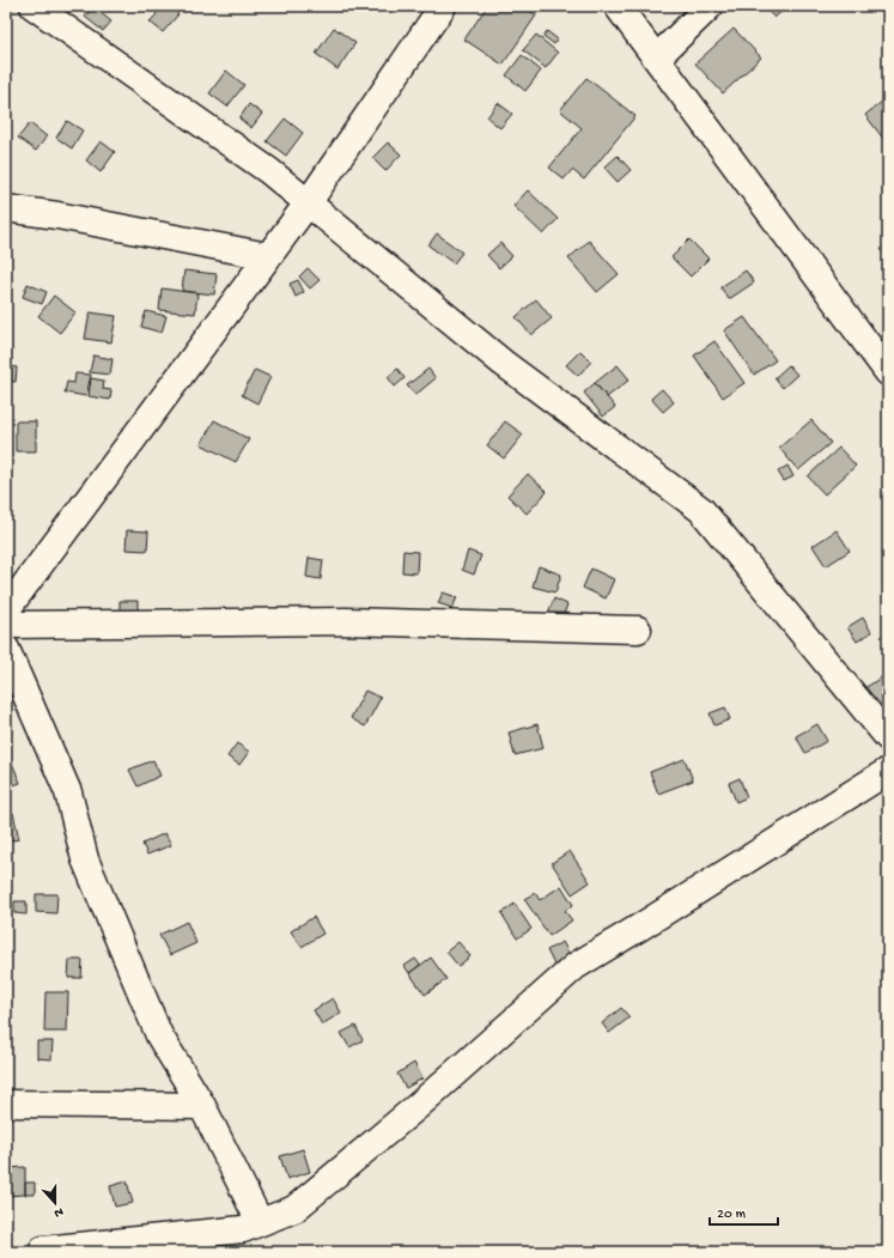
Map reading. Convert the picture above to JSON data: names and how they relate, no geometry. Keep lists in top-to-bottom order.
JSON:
{
  "scale_bar": "20 m",
  "north": "bottom"
}
